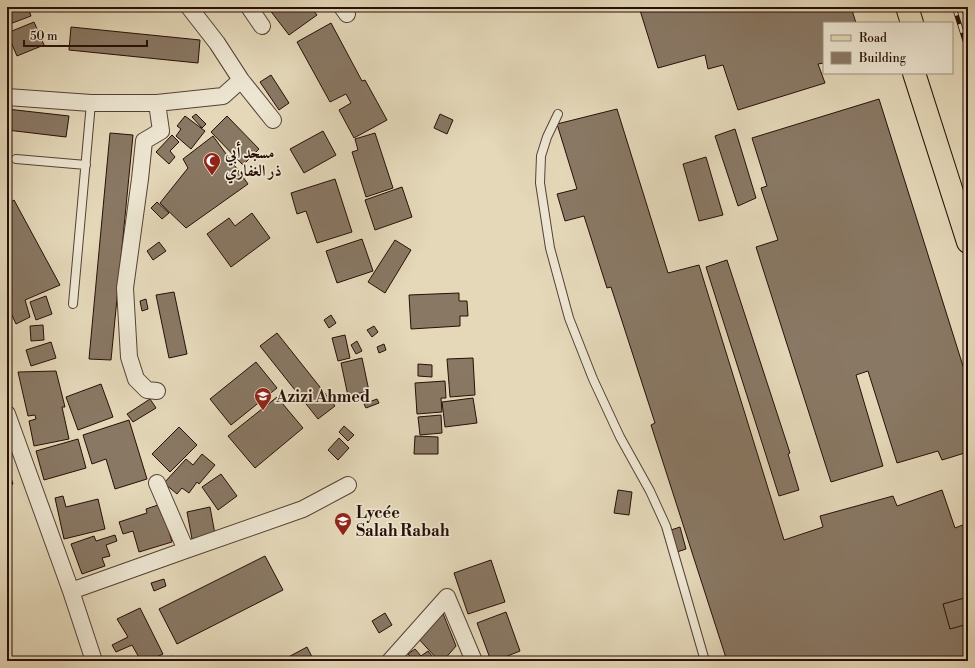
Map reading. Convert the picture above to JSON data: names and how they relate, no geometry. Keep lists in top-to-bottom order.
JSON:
{
  "places": {
    "mosque": ["مسجد أبي ذر الغفاري"],
    "school or university": ["Azizi Ahmed", "Lycée Salah Rabah"]
  },
  "legend": ["Road", "Building"],
  "scale_bar": "50 m"
}
